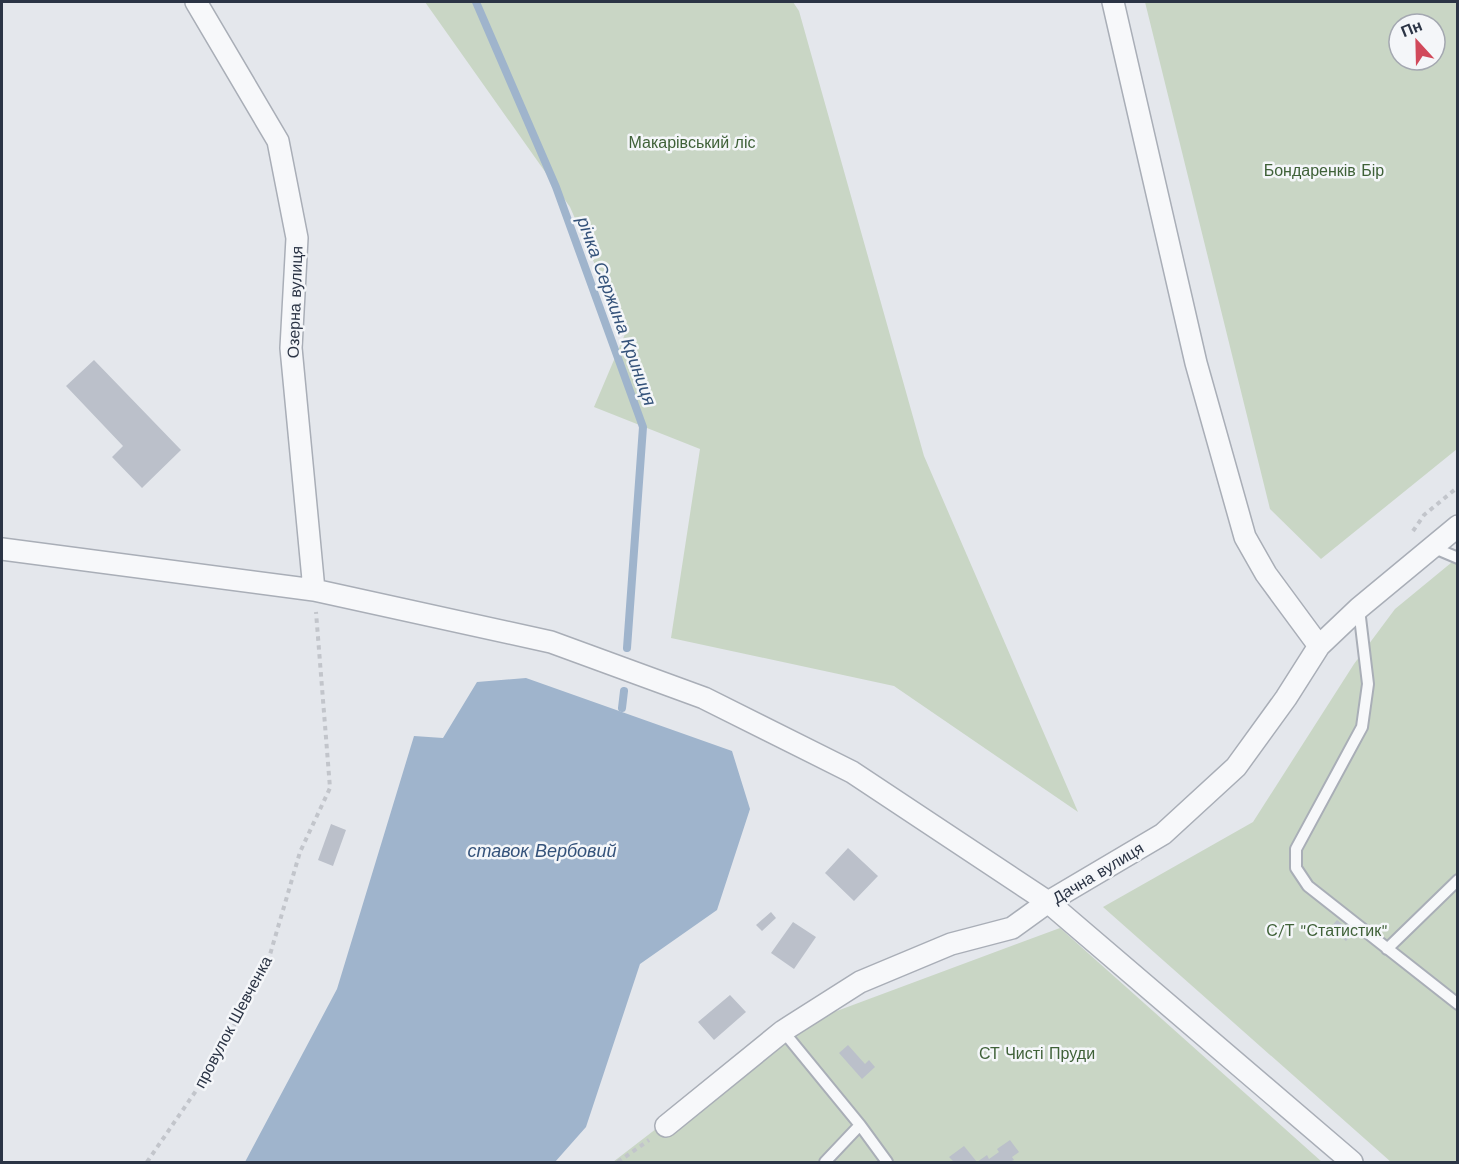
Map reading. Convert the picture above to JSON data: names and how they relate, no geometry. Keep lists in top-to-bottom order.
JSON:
{
  "streets": {
    "street": ["Озерна вулиця", "Дачна вулиця"],
    "path": ["провулок Шевченка"]
  },
  "crossings": [
    ["Озерна вулиця", "провулок Шевченка"]
  ],
  "water": ["річка Сержина Криниця", "ставок Вербовий"],
  "parks": [
    "Макарівський ліс",
    "Бондаренків Бір",
    "С/Т \"Статистик\"",
    "СТ Чисті Пруди"
  ],
  "north": "top"
}
